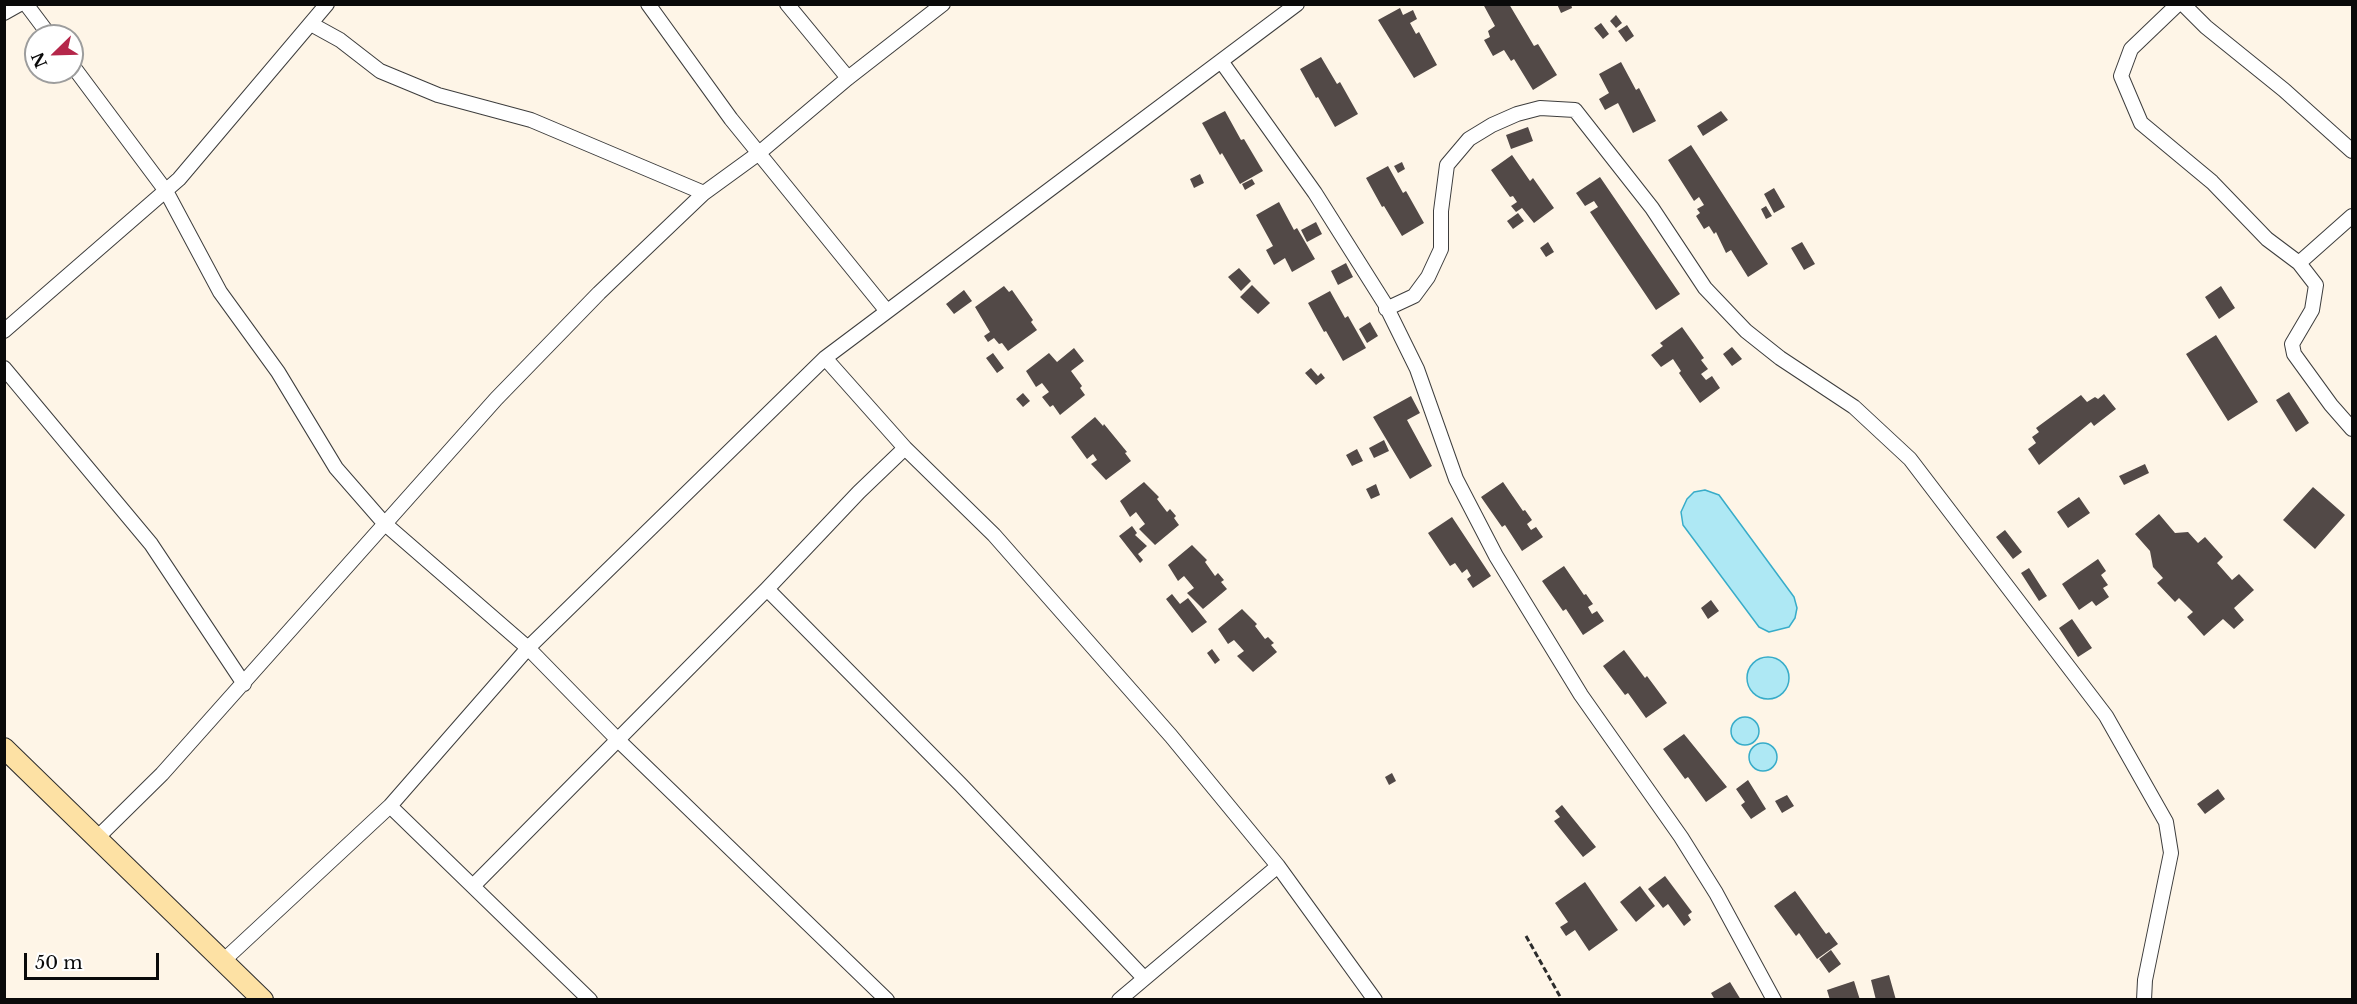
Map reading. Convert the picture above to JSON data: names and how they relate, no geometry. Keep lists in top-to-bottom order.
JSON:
{
  "scale_bar": "50 m",
  "north": "bottom left"
}
